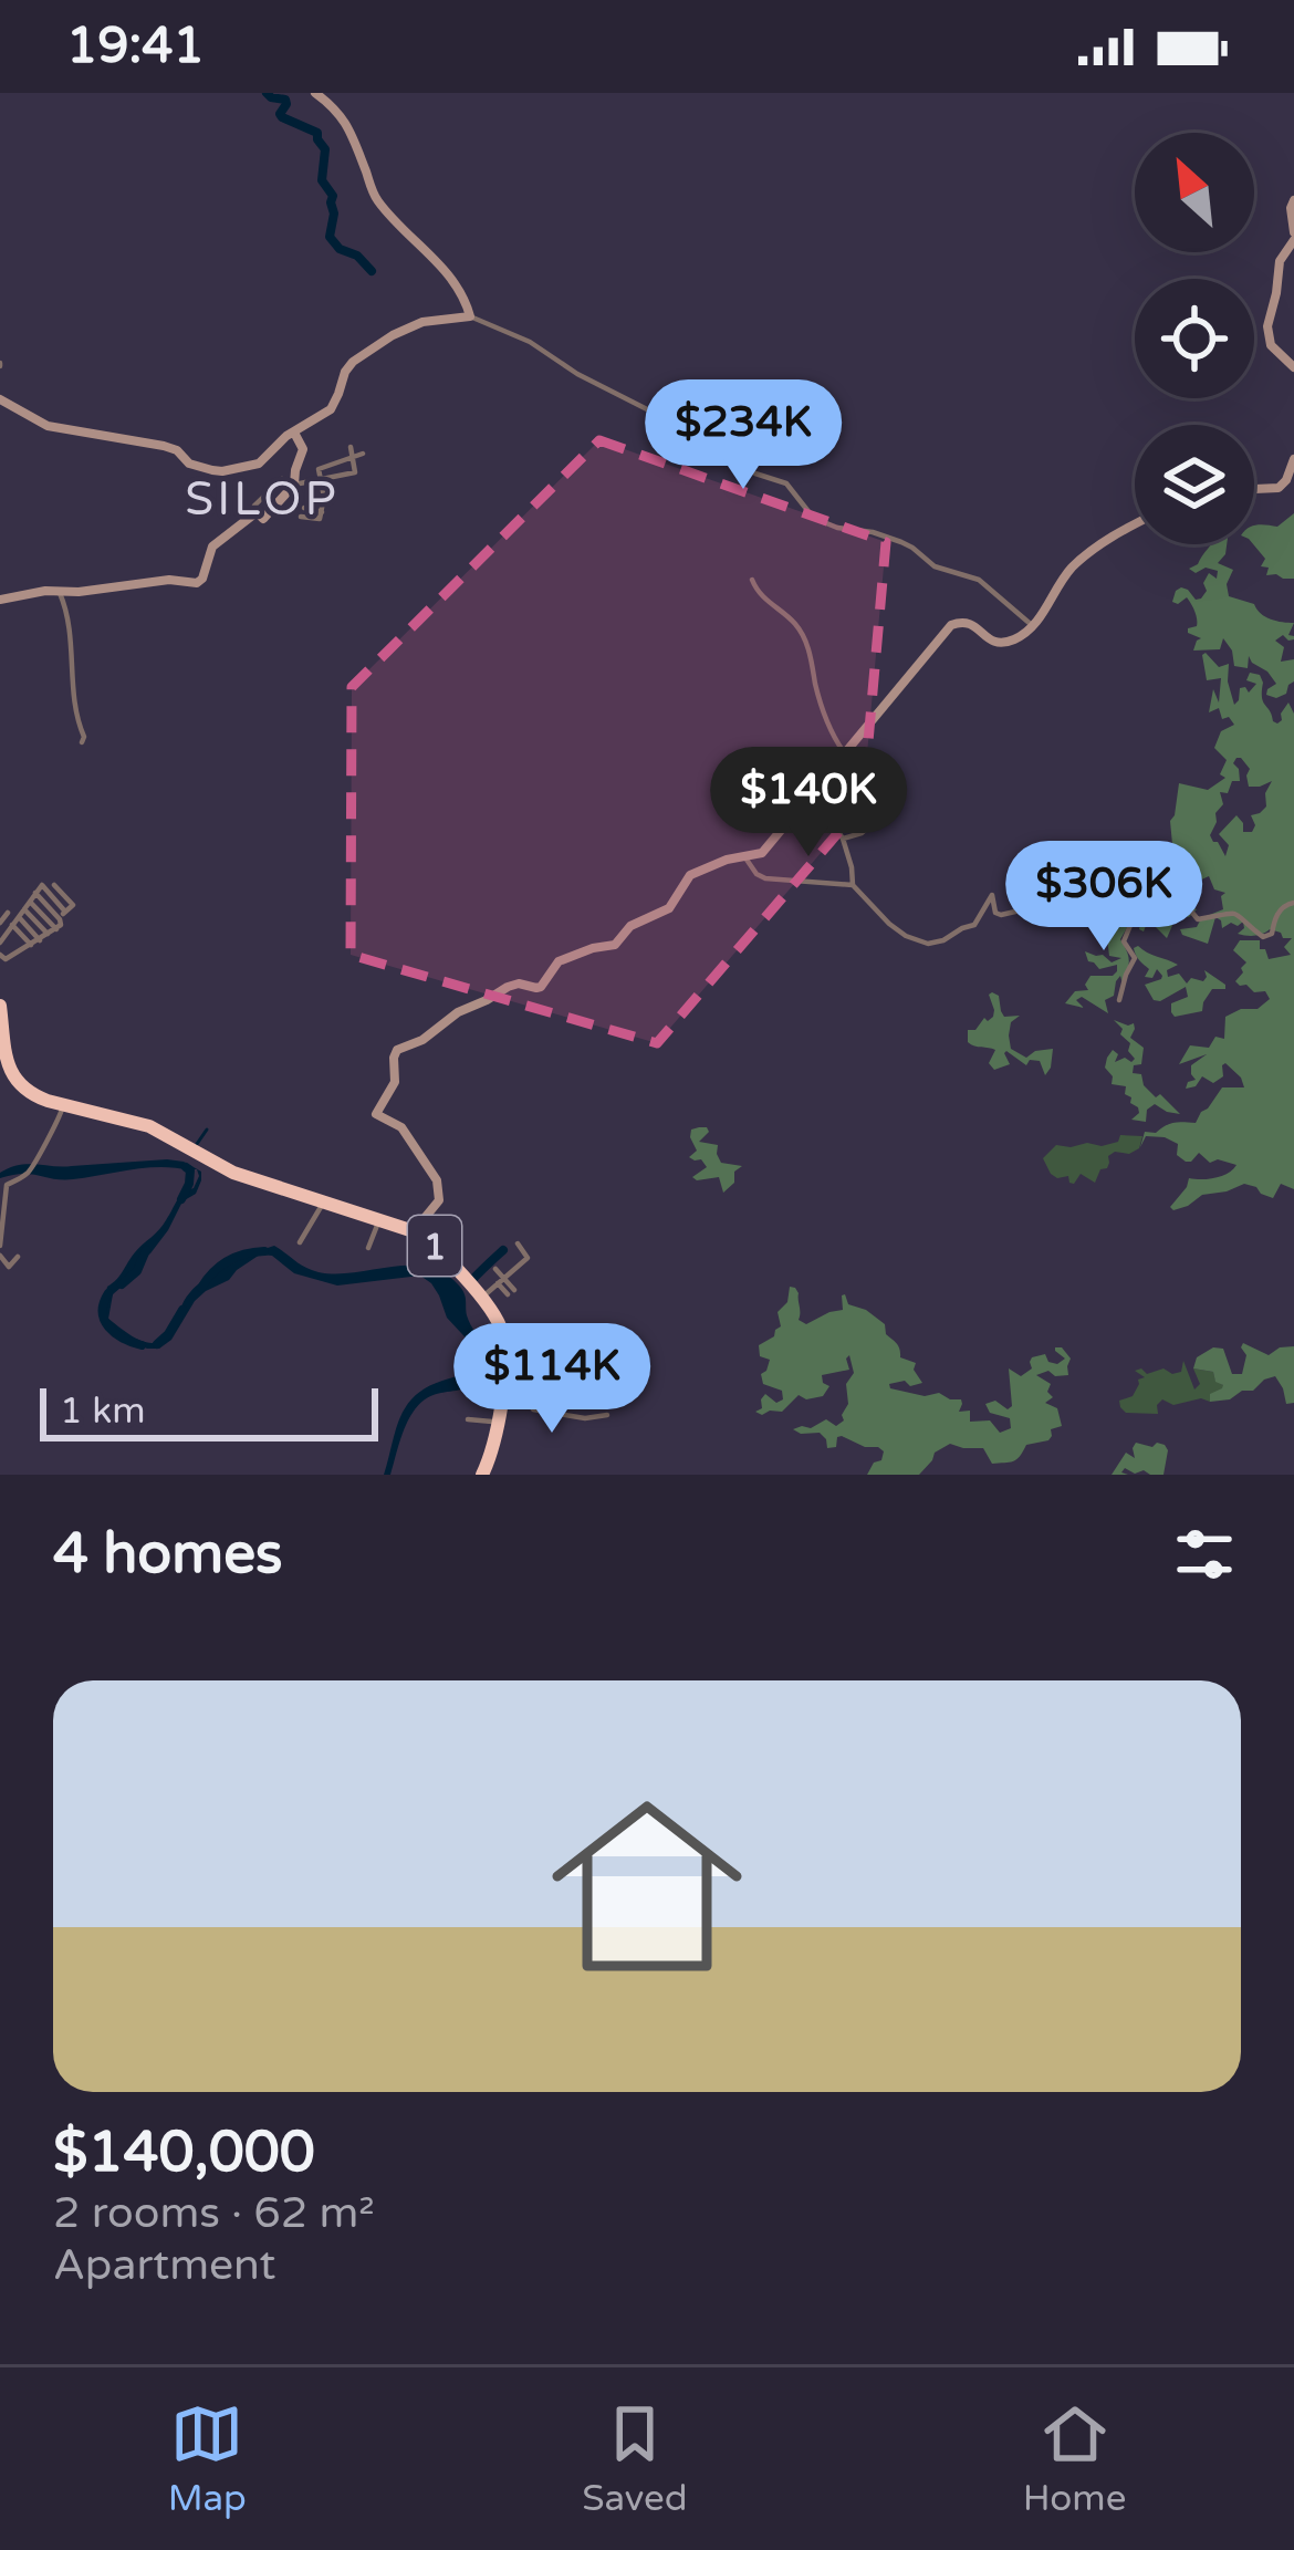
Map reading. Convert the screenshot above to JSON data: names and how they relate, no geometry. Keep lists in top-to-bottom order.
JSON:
{
  "streets": {
    "highway": ["1"]
  },
  "districts": ["SILOP"],
  "scale_bar": "1 km",
  "north": "top left",
  "page": {
    "status": "19:41",
    "price": [
      "$234K",
      "$140K",
      "$306K",
      "$114K"
    ],
    "scale": "1 km",
    "heading": "4 homes",
    "list": [
      {
        "name": "$140,000",
        "note": "2 rooms · 62 m² · Apartment"
      }
    ],
    "tabs": ["Map", "Saved", "Home"]
  }
}
